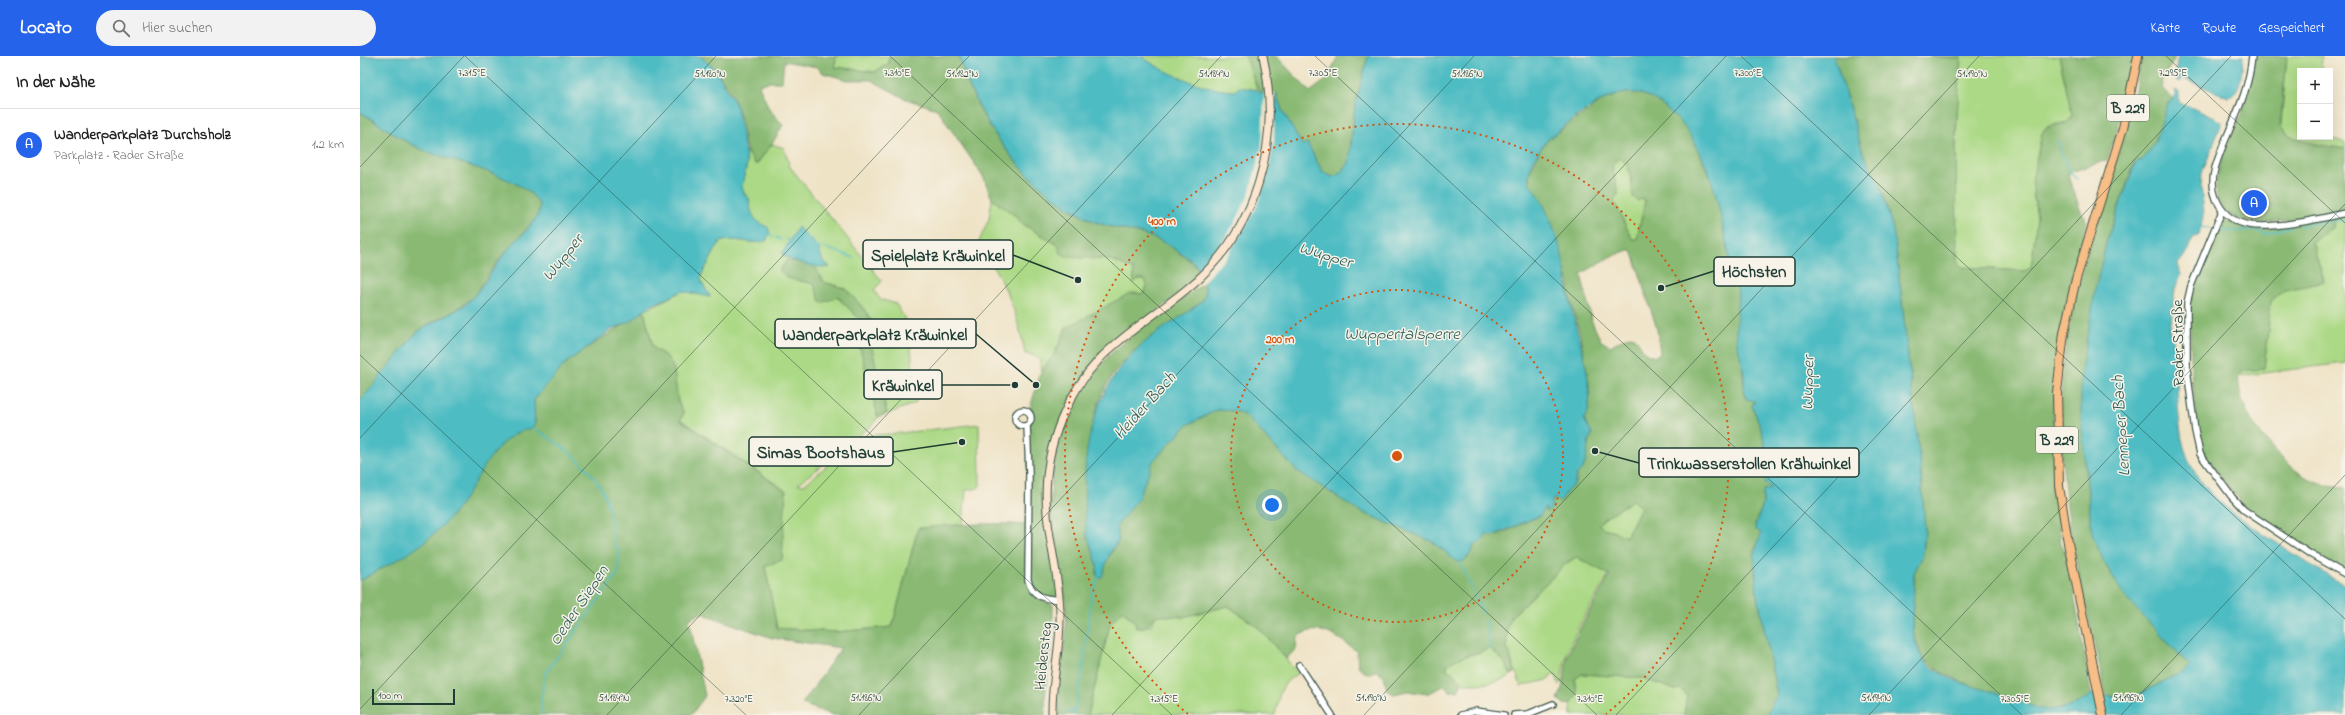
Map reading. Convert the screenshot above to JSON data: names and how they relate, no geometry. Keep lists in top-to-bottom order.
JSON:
{
  "streets": {
    "main road": ["B 229", "Heidersteg"],
    "street": ["Rader Straße"]
  },
  "water": [
    "Wupper",
    "Wuppertalsperre",
    "Heider Bach",
    "Lenneper Bach",
    "Oeder Siepen"
  ],
  "places": [
    "Spielplatz Kräwinkel",
    "Höchsten",
    "Kräwinkel",
    "Wanderparkplatz Kräwinkel",
    "Simas Bootshaus",
    "Trinkwasserstollen Krähwinkel"
  ],
  "scale_bar": "100 m",
  "page": {
    "header": "Locato",
    "search": "Hier suchen",
    "nav": ["Karte", "Route", "Gespeichert"],
    "heading": "In der Nähe",
    "map_buttons": ["+", "−"],
    "list": [
      {
        "mark": "A",
        "name": "Wanderparkplatz Durchsholz",
        "note": "Parkplatz · Rader Straße",
        "value": "1.2 km"
      }
    ],
    "pins": "A",
    "scale": "100 m"
  },
  "coordinates": [
    "7.295°E",
    "7.315°E",
    "7.310°E",
    "7.305°E",
    "7.300°E",
    "51.180°N",
    "51.182°N",
    "51.184°N",
    "51.186°N",
    "51.190°N",
    "51.194°N",
    "51.196°N",
    "7.320°E"
  ],
  "rings": ["400 m", "200 m"]
}
